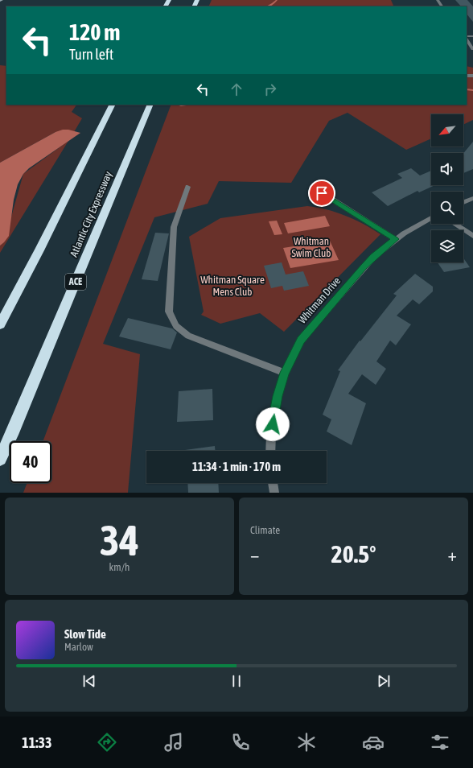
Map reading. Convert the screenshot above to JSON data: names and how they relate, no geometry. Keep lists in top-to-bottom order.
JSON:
{
  "streets": {
    "highway": ["Atlantic City Expressway", "ACE"],
    "street": ["Whitman Drive"]
  },
  "parks": ["Whitman Swim Club", "Whitman Square Mens Club"],
  "north": "bottom left",
  "page": {
    "turn": ["120 m", "Turn left"],
    "limit": "40",
    "trip": "11:34 · 1 min · 170 m",
    "tile": [
      ["34", "km/h"],
      "Climate"
    ],
    "heat": ["−", "20.5°", "+"],
    "song": ["Slow Tide", "Marlow"],
    "tabs": "11:33"
  }
}
